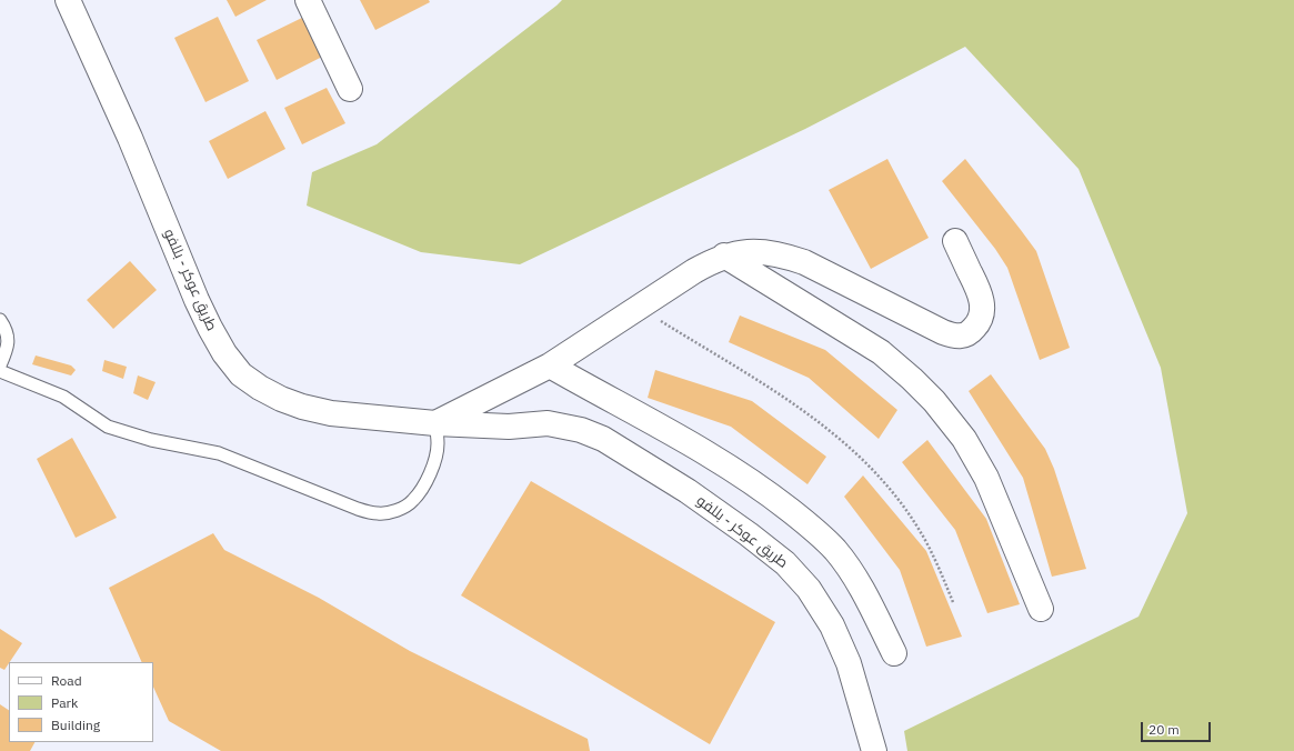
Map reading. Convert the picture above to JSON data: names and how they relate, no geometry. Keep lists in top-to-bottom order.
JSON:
{
  "streets": {
    "street": ["طريق عوكر - بللفو"]
  },
  "legend": ["Road", "Park", "Building"],
  "scale_bar": "20 m"
}
